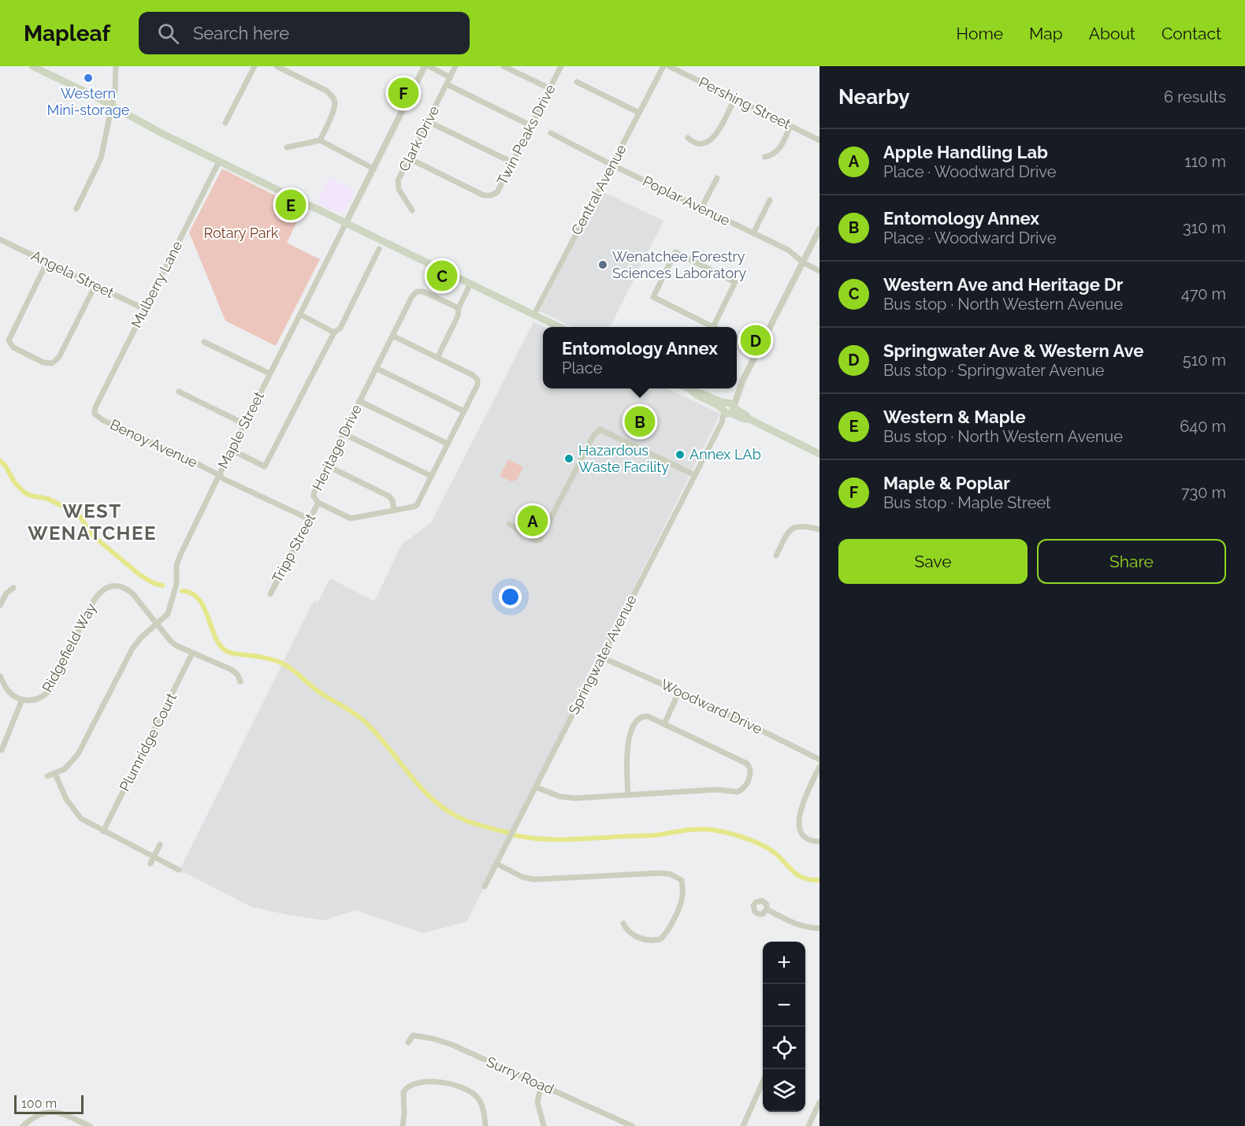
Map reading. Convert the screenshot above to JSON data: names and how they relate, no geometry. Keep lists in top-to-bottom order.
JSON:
{
  "streets": {
    "street": [
      "Pershing Street",
      "Twin Peaks Drive",
      "Clark Drive",
      "Central Avenue",
      "Poplar Avenue",
      "Angela Street",
      "Mulberry Lane",
      "Maple Street",
      "Benoy Avenue",
      "Heritage Drive",
      "Tripp Street",
      "Ridgefield Way",
      "Springwater Avenue",
      "Woodward Drive",
      "Plumridge Court",
      "Surry Road"
    ]
  },
  "crossings": [
    ["Twin Peaks Drive", "Clark Drive"],
    ["Central Avenue", "Poplar Avenue"],
    ["Poplar Avenue", "Springwater Avenue"],
    ["Angela Street", "Mulberry Lane"],
    ["Mulberry Lane", "Benoy Avenue"],
    ["Maple Street", "Benoy Avenue"],
    ["Maple Street", "Ridgefield Way"],
    ["Heritage Drive", "Tripp Street"],
    ["Ridgefield Way", "Plumridge Court"],
    ["Springwater Avenue", "Woodward Drive"]
  ],
  "districts": ["WEST WENATCHEE"],
  "parks": ["Rotary Park"],
  "places": [
    "Western Mini-storage",
    "Wenatchee Forestry Sciences Laboratory",
    "Annex LAb",
    "Hazardous Waste Facility"
  ],
  "scale_bar": "100 m",
  "page": {
    "header": "Mapleaf",
    "search": "Search here",
    "nav": [
      "Home",
      "Map",
      "About",
      "Contact"
    ],
    "heading": ["Nearby", "6 results"],
    "pins": [
      "F",
      "E",
      "C",
      "D",
      "B",
      "A"
    ],
    "list": [
      {
        "mark": "A",
        "name": "Apple Handling Lab",
        "note": "Place · Woodward Drive",
        "value": "110 m"
      },
      {
        "mark": "B",
        "name": "Entomology Annex",
        "note": "Place · Woodward Drive",
        "value": "310 m"
      },
      {
        "mark": "C",
        "name": "Western Ave and Heritage Dr",
        "note": "Bus stop · North Western Avenue",
        "value": "470 m"
      },
      {
        "mark": "D",
        "name": "Springwater Ave & Western Ave",
        "note": "Bus stop · Springwater Avenue",
        "value": "510 m"
      },
      {
        "mark": "E",
        "name": "Western & Maple",
        "note": "Bus stop · North Western Avenue",
        "value": "640 m"
      },
      {
        "mark": "F",
        "name": "Maple & Poplar",
        "note": "Bus stop · Maple Street",
        "value": "730 m"
      }
    ],
    "popup": ["Entomology Annex", "Place"],
    "buttons": ["Save", "Share"],
    "map_buttons": ["+", "−"],
    "scale": "100 m"
  }
}
